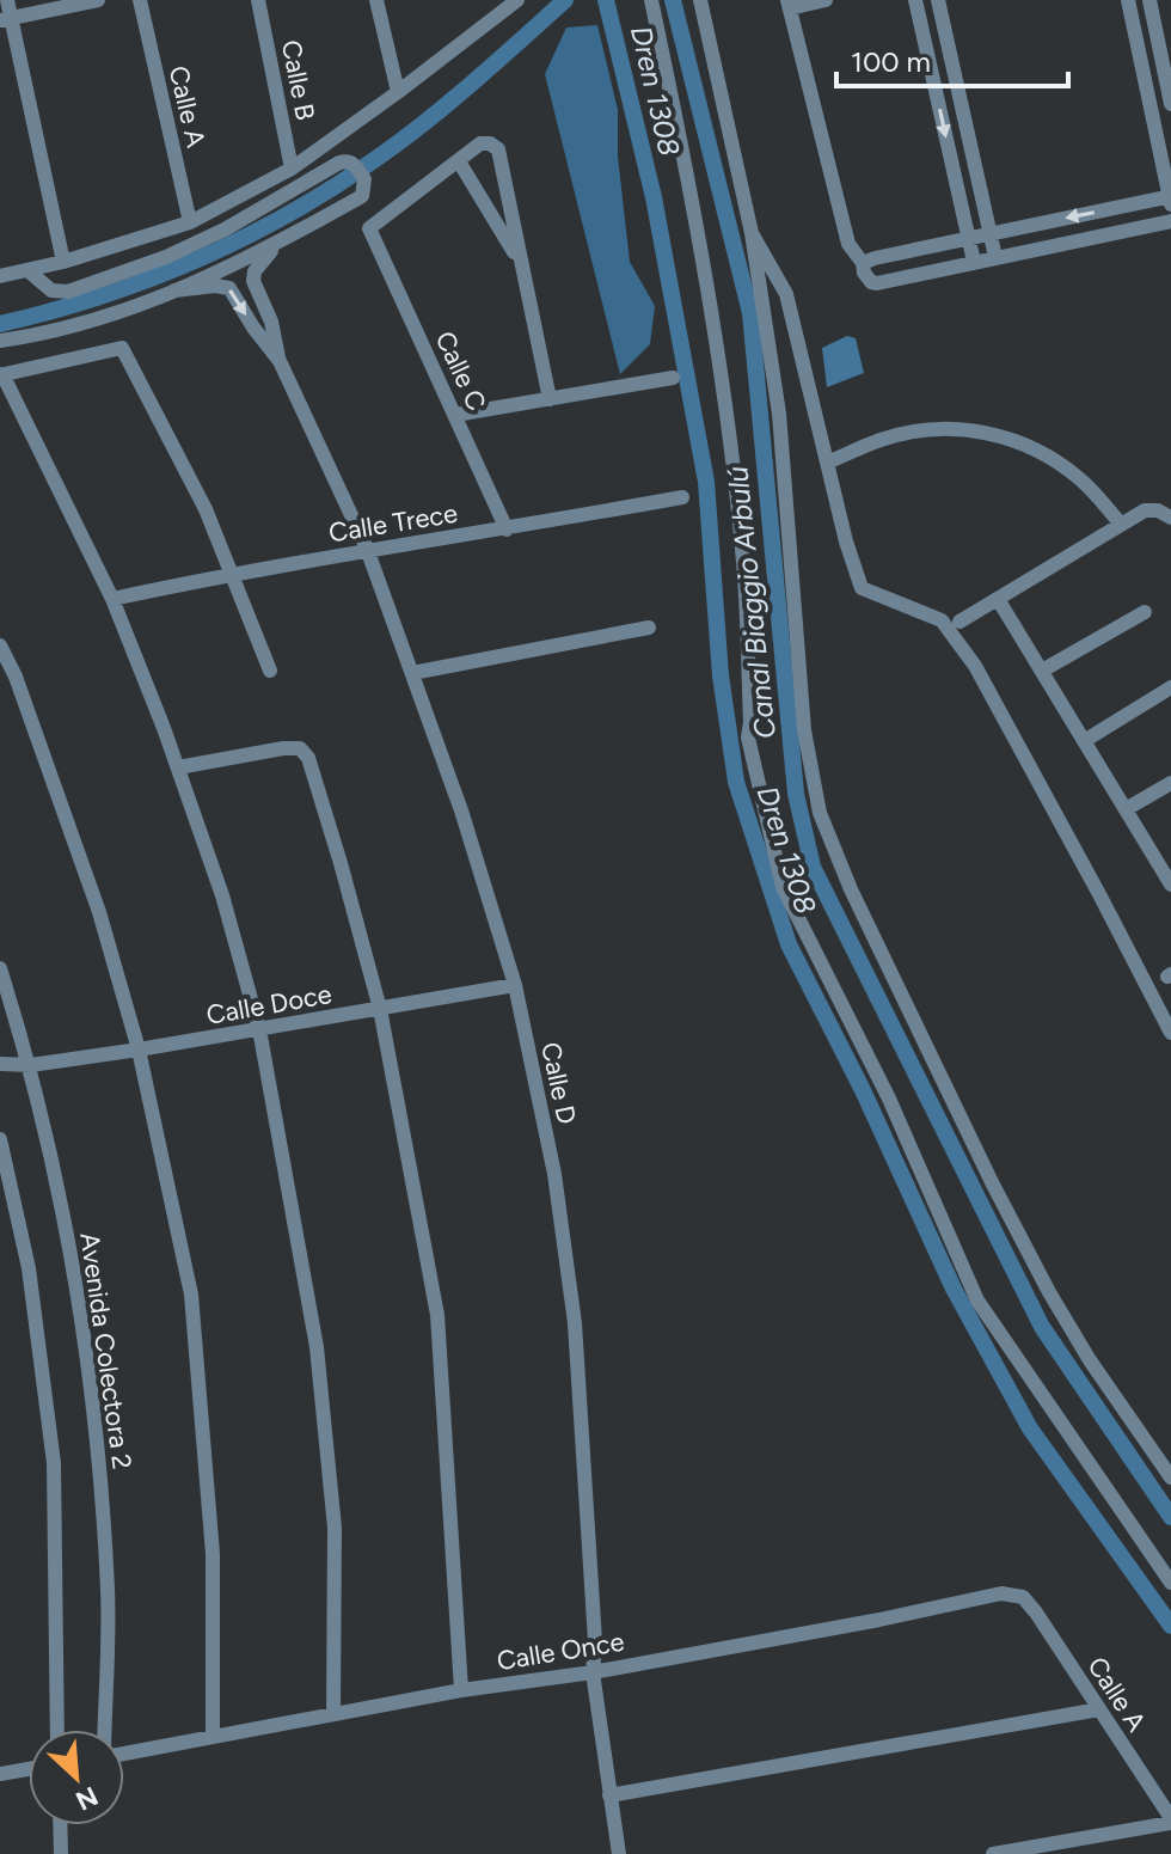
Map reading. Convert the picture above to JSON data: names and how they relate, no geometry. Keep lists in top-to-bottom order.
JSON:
{
  "streets": {
    "street": [
      "Calle B",
      "Calle A",
      "Calle C",
      "Calle Trece",
      "Calle Doce",
      "Calle D",
      "Avenida Colectora 2",
      "Calle Once"
    ]
  },
  "crossings": [
    ["Calle A", "Calle Once"],
    ["Calle C", "Calle Trece"],
    ["Calle Trece", "Calle D"],
    ["Calle Doce", "Calle D"],
    ["Calle Doce", "Avenida Colectora 2"],
    ["Calle D", "Calle Once"]
  ],
  "water": ["Dren 1308", "Canal Biaggio Arbulú"],
  "scale_bar": "100 m",
  "north": "bottom right"
}
